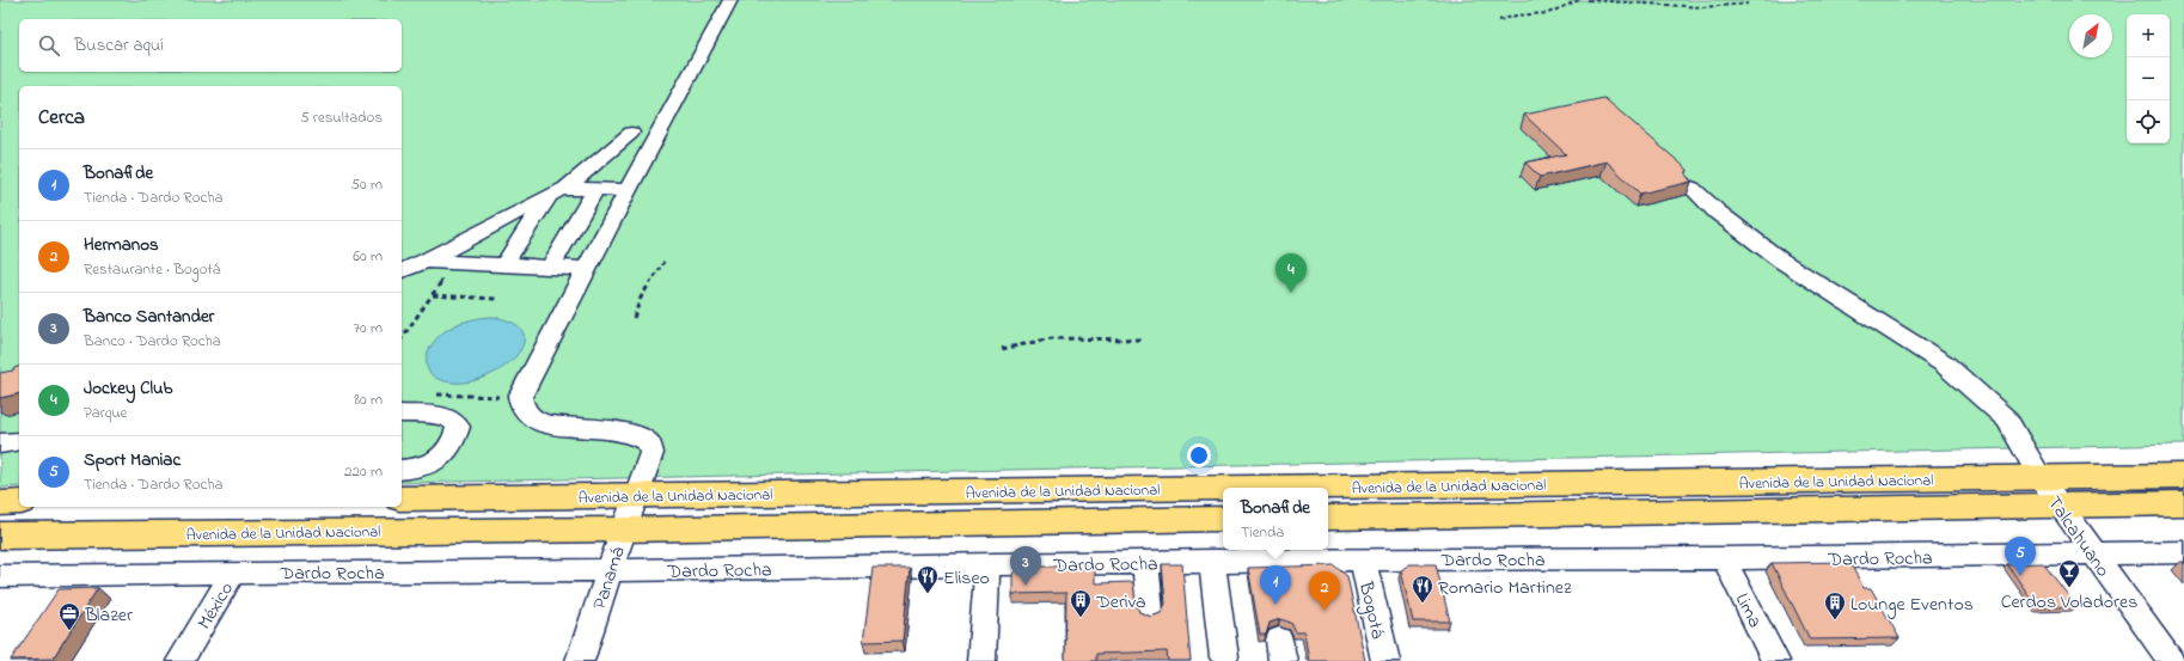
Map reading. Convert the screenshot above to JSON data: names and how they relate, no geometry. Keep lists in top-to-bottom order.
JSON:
{
  "streets": {
    "main road": ["Avenida de la Unidad Nacional"],
    "street": [
      "Talcahuano",
      "Dardo Rocha",
      "Panamá",
      "México",
      "Bogotá",
      "Lima"
    ]
  },
  "crossings": [
    ["Avenida de la Unidad Nacional", "Talcahuano"],
    ["Avenida de la Unidad Nacional", "Panamá"],
    ["Talcahuano", "Dardo Rocha"],
    ["Dardo Rocha", "Panamá"],
    ["Dardo Rocha", "México"],
    ["Dardo Rocha", "Bogotá"],
    ["Dardo Rocha", "Lima"]
  ],
  "places": {
    "bar": ["Cerdos Voladores"],
    "restaurant": ["Eliseo", "Romario Martinez"],
    "building": ["Deriva", "Lounge Eventos"],
    "office": ["Blazer"]
  },
  "north": "top right",
  "page": {
    "map_buttons": ["+", "−"],
    "search": "Buscar aquí",
    "heading": ["Cerca", "5 resultados"],
    "list": [
      {
        "mark": "1",
        "name": "Bonafide",
        "note": "Tienda · Dardo Rocha",
        "value": "50 m"
      },
      {
        "mark": "2",
        "name": "Hermanos",
        "note": "Restaurante · Bogotá",
        "value": "60 m"
      },
      {
        "mark": "3",
        "name": "Banco Santander",
        "note": "Banco · Dardo Rocha",
        "value": "70 m"
      },
      {
        "mark": "4",
        "name": "Jockey Club",
        "note": "Parque",
        "value": "80 m"
      },
      {
        "mark": "5",
        "name": "Sport Maniac",
        "note": "Tienda · Dardo Rocha",
        "value": "220 m"
      }
    ],
    "pins": [
      "4",
      "5",
      "3",
      "1",
      "2"
    ],
    "popup": ["Bonafide", "Tienda"]
  }
}
